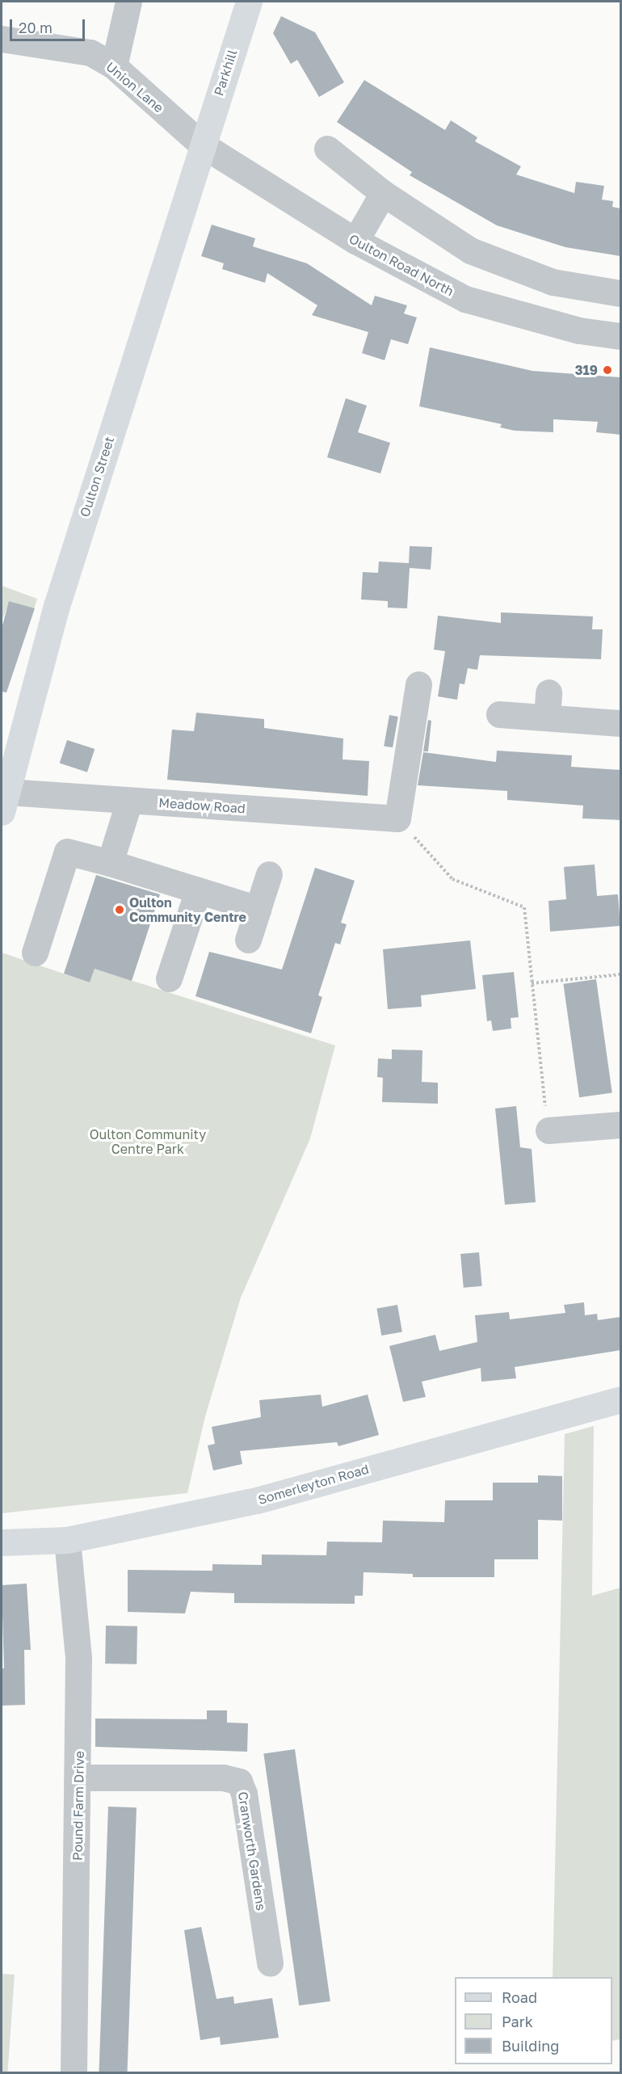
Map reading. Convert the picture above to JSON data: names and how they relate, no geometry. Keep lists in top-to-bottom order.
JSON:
{
  "streets": {
    "main road": ["Parkhill", "Oulton Street", "Somerleyton Road"],
    "street": [
      "Union Lane",
      "Oulton Road North",
      "Meadow Road",
      "Pound Farm Drive",
      "Cranworth Gardens"
    ]
  },
  "crossings": [
    ["Parkhill", "Union Lane"],
    ["Parkhill", "Oulton Road North"],
    ["Parkhill", "Oulton Street"],
    ["Union Lane", "Oulton Road North"],
    ["Union Lane", "Oulton Street"],
    ["Oulton Road North", "Oulton Street"],
    ["Oulton Street", "Meadow Road"],
    ["Somerleyton Road", "Pound Farm Drive"],
    ["Pound Farm Drive", "Cranworth Gardens"]
  ],
  "parks": ["Oulton Community Centre Park"],
  "places": ["319", "Oulton Community Centre"],
  "legend": ["Road", "Park", "Building"],
  "scale_bar": "20 m"
}
